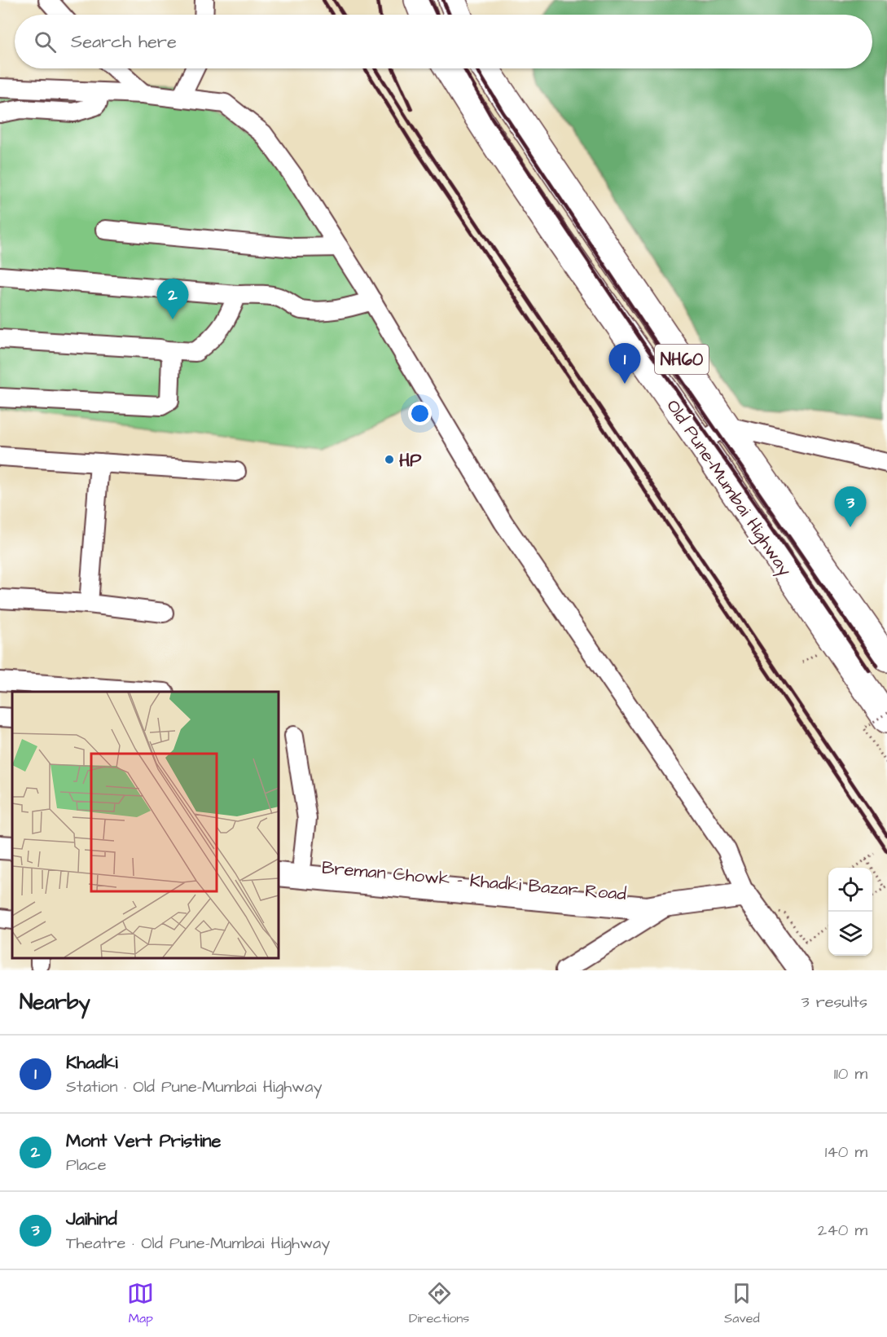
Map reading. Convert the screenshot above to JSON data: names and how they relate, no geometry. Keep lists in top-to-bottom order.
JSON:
{
  "streets": {
    "highway": ["NH60", "Old Pune–Mumbai Highway"],
    "main road": ["Breman Chowk - Khadki Bazar Road"]
  },
  "places": ["HP"],
  "page": {
    "search": "Search here",
    "pins": ["2", "1", "3"],
    "heading": ["Nearby", "3 results"],
    "list": [
      {
        "mark": "1",
        "name": "Khadki",
        "note": "Station · Old Pune–Mumbai Highway",
        "value": "110 m"
      },
      {
        "mark": "2",
        "name": "Mont Vert Pristine",
        "note": "Place",
        "value": "140 m"
      },
      {
        "mark": "3",
        "name": "Jaihind",
        "note": "Theatre · Old Pune–Mumbai Highway",
        "value": "240 m"
      }
    ],
    "nav": ["Map", "Directions", "Saved"]
  }
}
